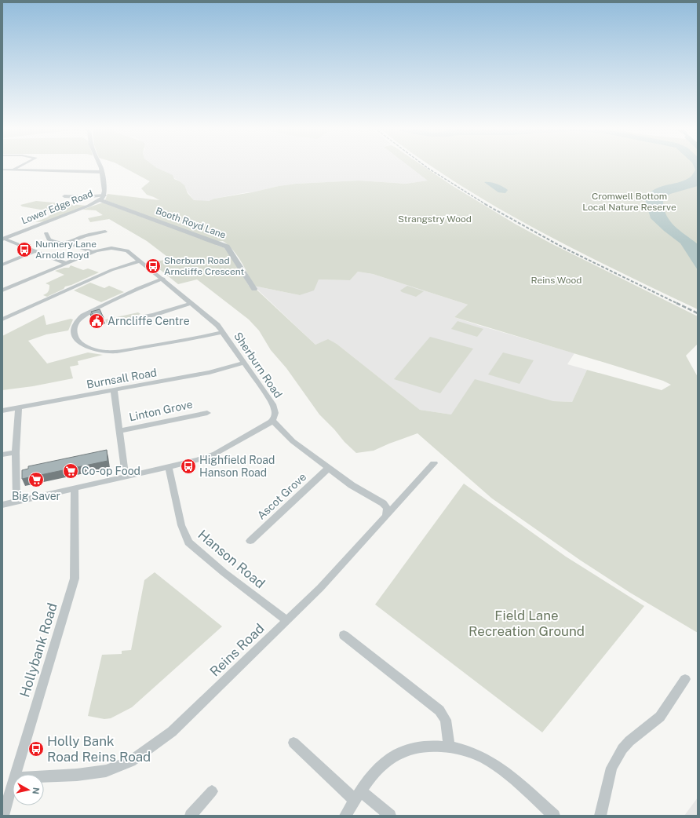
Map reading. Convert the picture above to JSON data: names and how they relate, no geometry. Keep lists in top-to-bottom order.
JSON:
{
  "streets": {
    "street": [
      "Lower Edge Road",
      "Booth Royd Lane",
      "Sherburn Road",
      "Burnsall Road",
      "Linton Grove",
      "Ascot Grove",
      "Hanson Road",
      "Hollybank Road",
      "Reins Road"
    ]
  },
  "crossings": [
    ["Lower Edge Road", "Booth Royd Lane"],
    ["Sherburn Road", "Burnsall Road"],
    ["Hanson Road", "Reins Road"]
  ],
  "parks": [
    "Cromwell Bottom Local Nature Reserve",
    "Strangstry Wood",
    "Reins Wood",
    "Field Lane Recreation Ground"
  ],
  "places": {
    "bus stop": [
      "Nunnery Lane Arnold Royd",
      "Sherburn Road Arncliffe Crescent",
      "Highfield Road Hanson Road",
      "Holly Bank Road Reins Road"
    ],
    "public building": ["Arncliffe Centre"],
    "supermarket": ["Co-op Food", "Big Saver"]
  },
  "north": "right"
}
